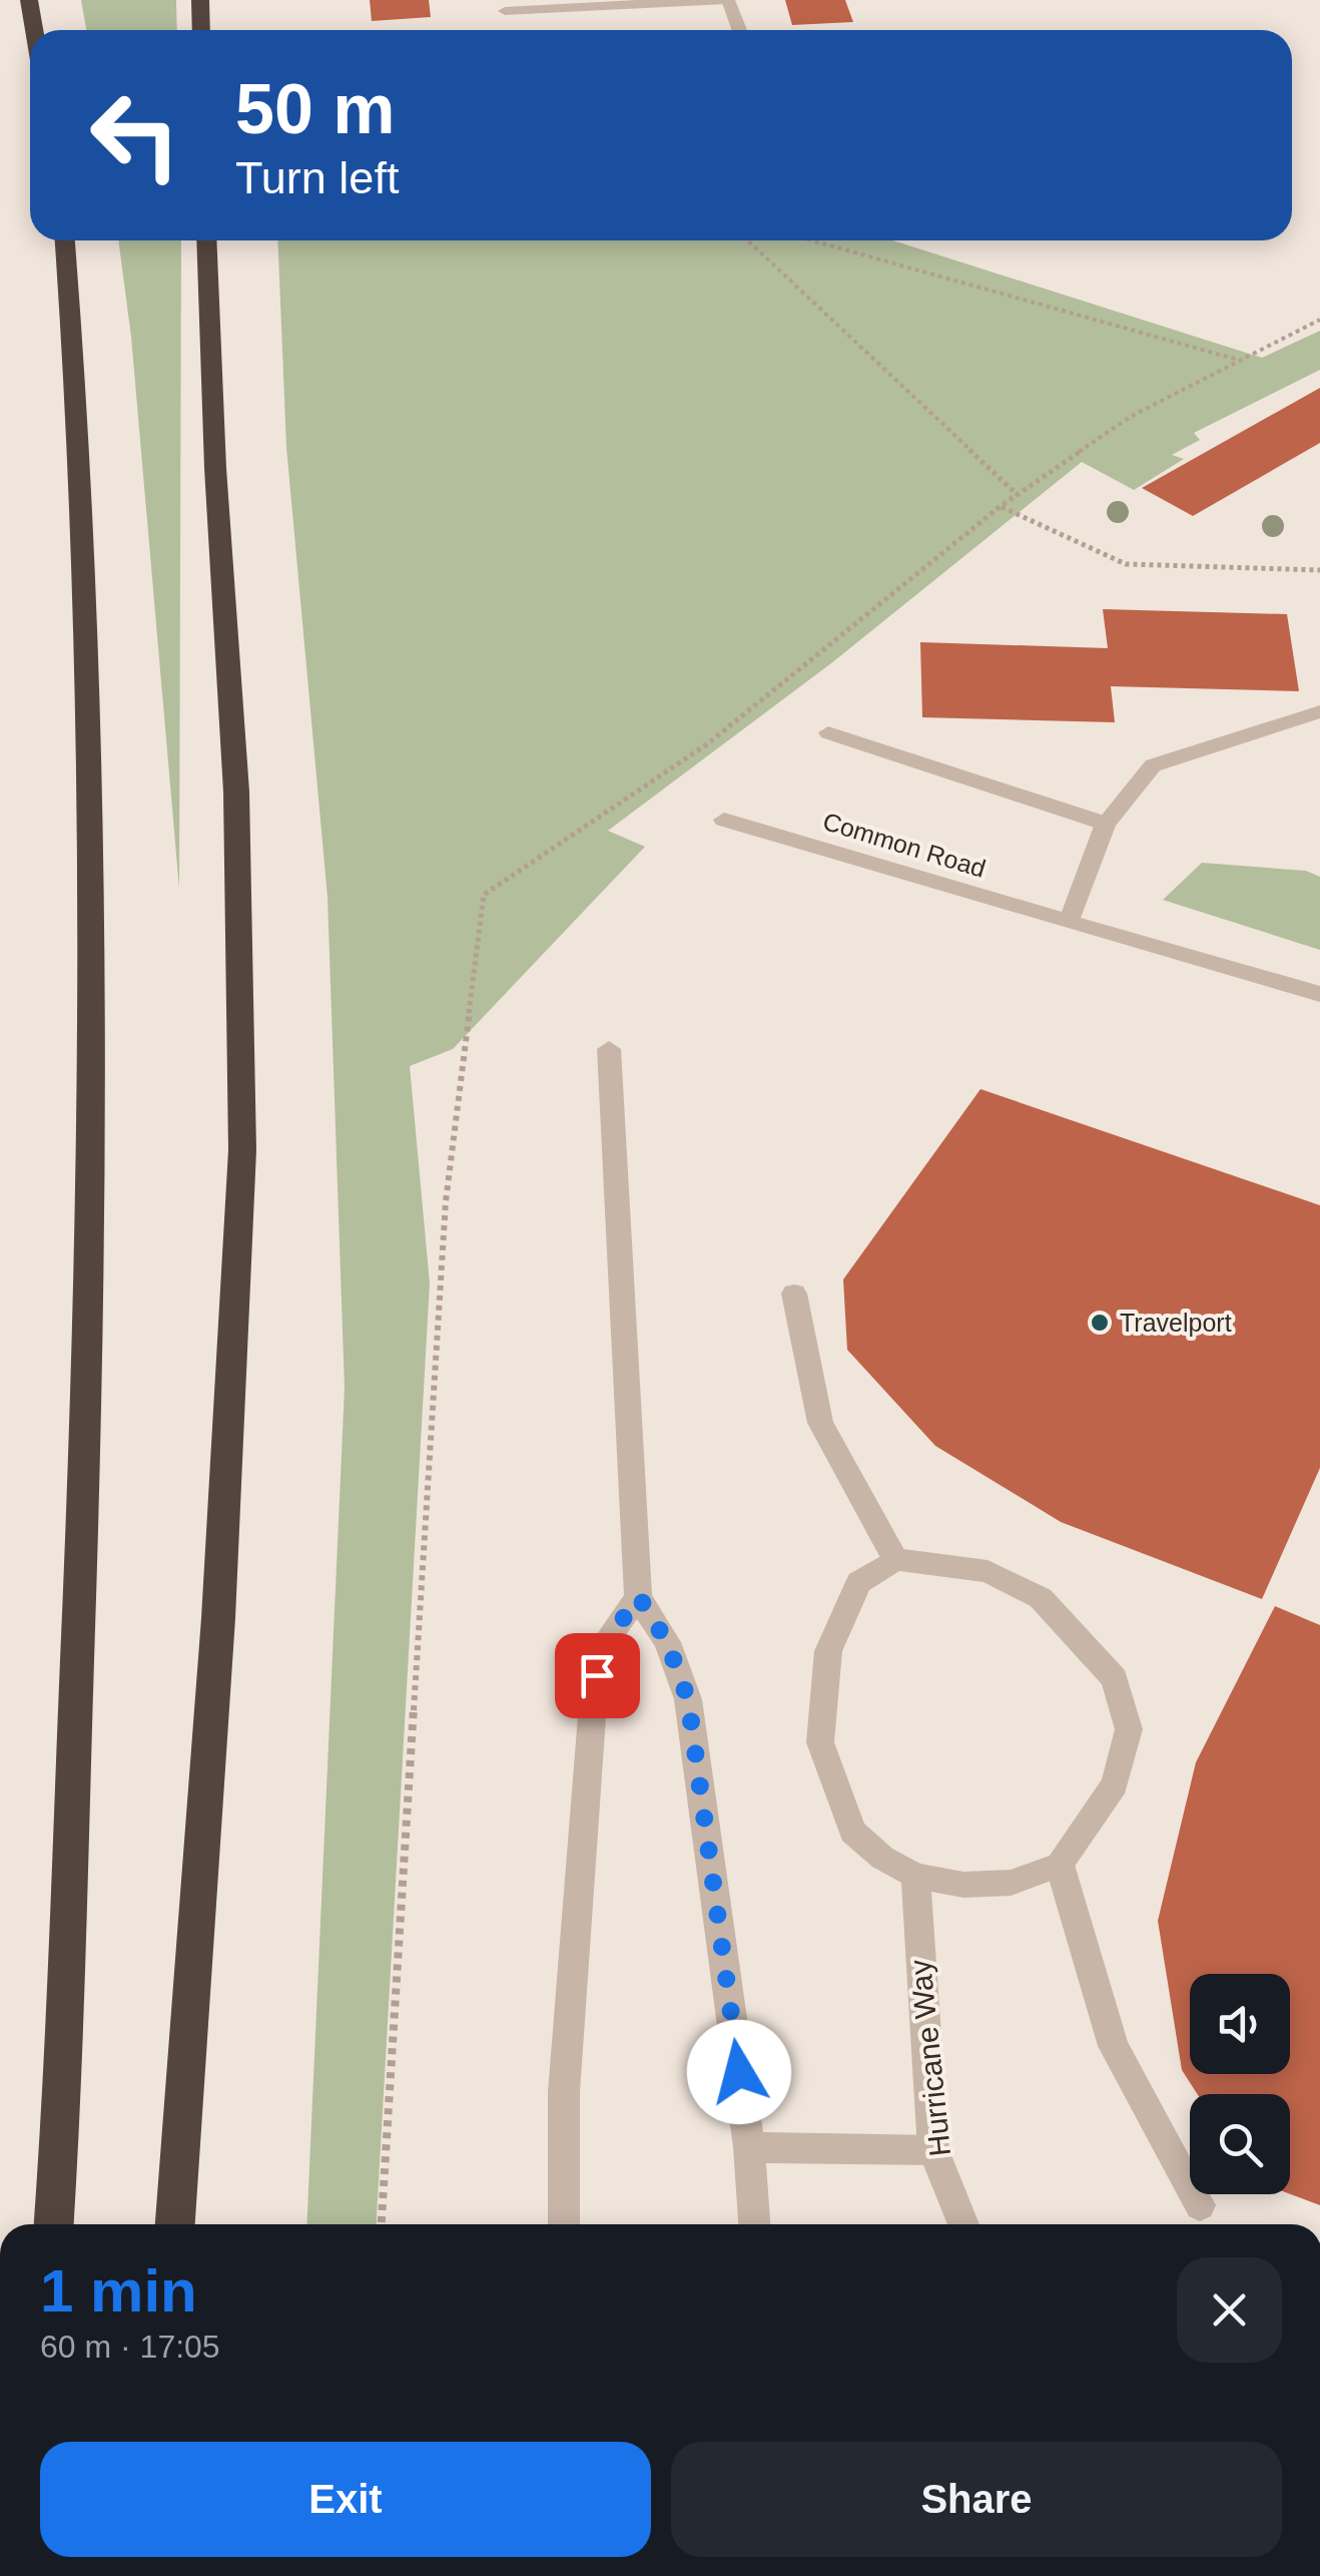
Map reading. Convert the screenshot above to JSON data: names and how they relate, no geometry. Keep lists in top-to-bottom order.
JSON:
{
  "streets": {
    "street": ["Common Road", "Hurricane Way"]
  },
  "places": ["Travelport"],
  "page": {
    "turn": ["50 m", "Turn left"],
    "heading": ["1 min", "60 m · 17:05"],
    "buttons": ["Exit", "Share"]
  }
}
